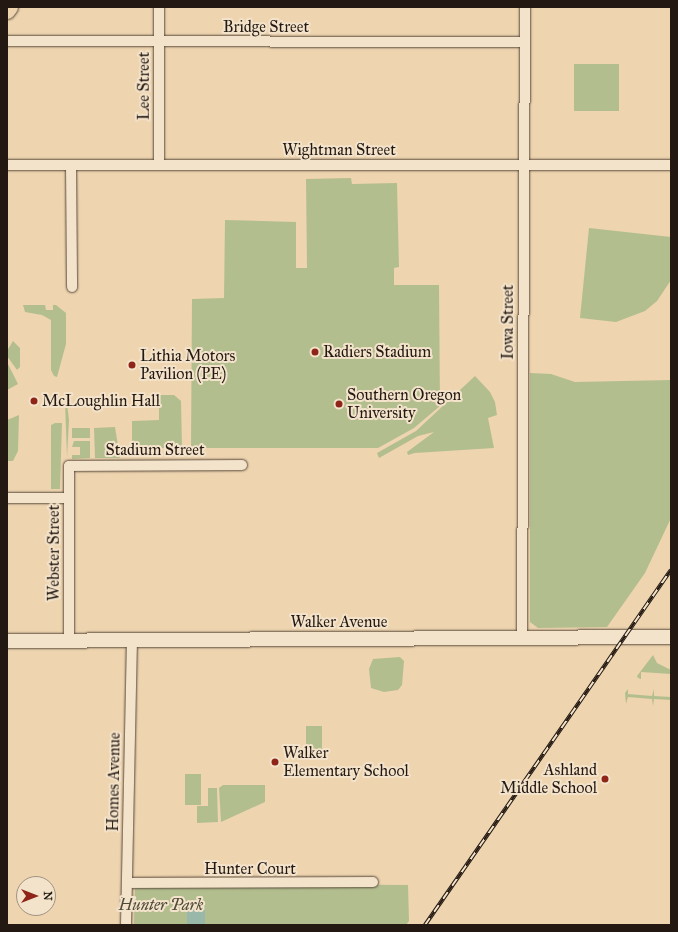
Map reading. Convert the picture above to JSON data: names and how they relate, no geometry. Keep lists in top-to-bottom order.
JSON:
{
  "streets": {
    "street": [
      "Bridge Street",
      "Lee Street",
      "Wightman Street",
      "Iowa Street",
      "Stadium Street",
      "Webster Street",
      "Walker Avenue",
      "Homes Avenue",
      "Hunter Court"
    ]
  },
  "crossings": [
    ["Bridge Street", "Lee Street"],
    ["Bridge Street", "Iowa Street"],
    ["Lee Street", "Wightman Street"],
    ["Wightman Street", "Iowa Street"],
    ["Iowa Street", "Walker Avenue"],
    ["Stadium Street", "Webster Street"],
    ["Webster Street", "Walker Avenue"],
    ["Walker Avenue", "Homes Avenue"],
    ["Homes Avenue", "Hunter Court"]
  ],
  "parks": ["Hunter Park"],
  "places": [
    "Radiers Stadium",
    "Lithia Motors Pavilion (PE)",
    "McLoughlin Hall",
    "Southern Oregon University",
    "Walker Elementary School",
    "Ashland Middle School"
  ],
  "north": "right"
}
